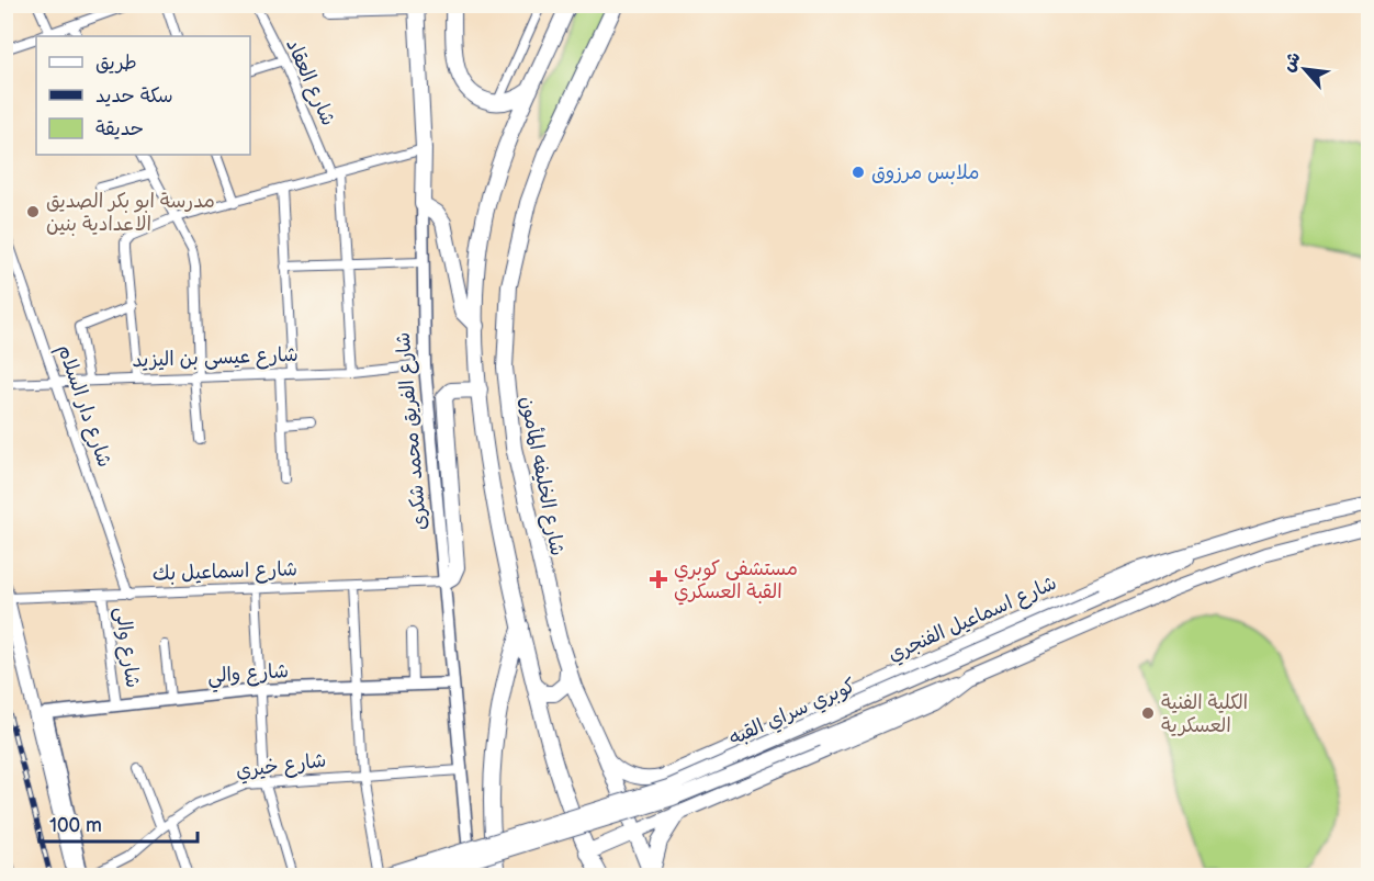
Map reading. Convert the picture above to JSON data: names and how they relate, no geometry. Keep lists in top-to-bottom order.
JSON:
{
  "streets": {
    "main road": [
      "شارع الفريق محمد شكرى",
      "شارع الخليفه المأمون",
      "شارع اسماعيل الفنجري",
      "كوبري سراي القبه"
    ],
    "street": [
      "شارع العقاد",
      "شارع عيسى بن اليزيد",
      "شارع دار السلام",
      "شارع اسماعيل بك",
      "شارع والى",
      "شارع والي",
      "شارع خيري"
    ]
  },
  "crossings": [
    ["شارع العقاد", "شارع عيسى بن اليزيد"],
    ["شارع عيسى بن اليزيد", "شارع دار السلام"],
    ["شارع عيسى بن اليزيد", "شارع الفريق محمد شكرى"],
    ["شارع دار السلام", "شارع اسماعيل بك"],
    ["شارع الفريق محمد شكرى", "شارع اسماعيل بك"],
    ["شارع الفريق محمد شكرى", "شارع والي"],
    ["شارع الفريق محمد شكرى", "شارع خيري"],
    ["شارع الخليفه المأمون", "شارع اسماعيل الفنجري"],
    ["شارع اسماعيل بك", "شارع والى"],
    ["شارع اسماعيل الفنجري", "كوبري سراي القبه"],
    ["شارع والى", "شارع والي"]
  ],
  "places": {
    "other": ["ملابس مرزوق", "مدرسة ابو بكر الصديق الاعدادية بنين", "الكلية الفنية العسكرية"],
    "health": ["مستشفى كوبري القبة العسكري"]
  },
  "legend": ["طريق", "سكة حديد", "حديقة"],
  "scale_bar": "100 m",
  "north": "top left"
}
